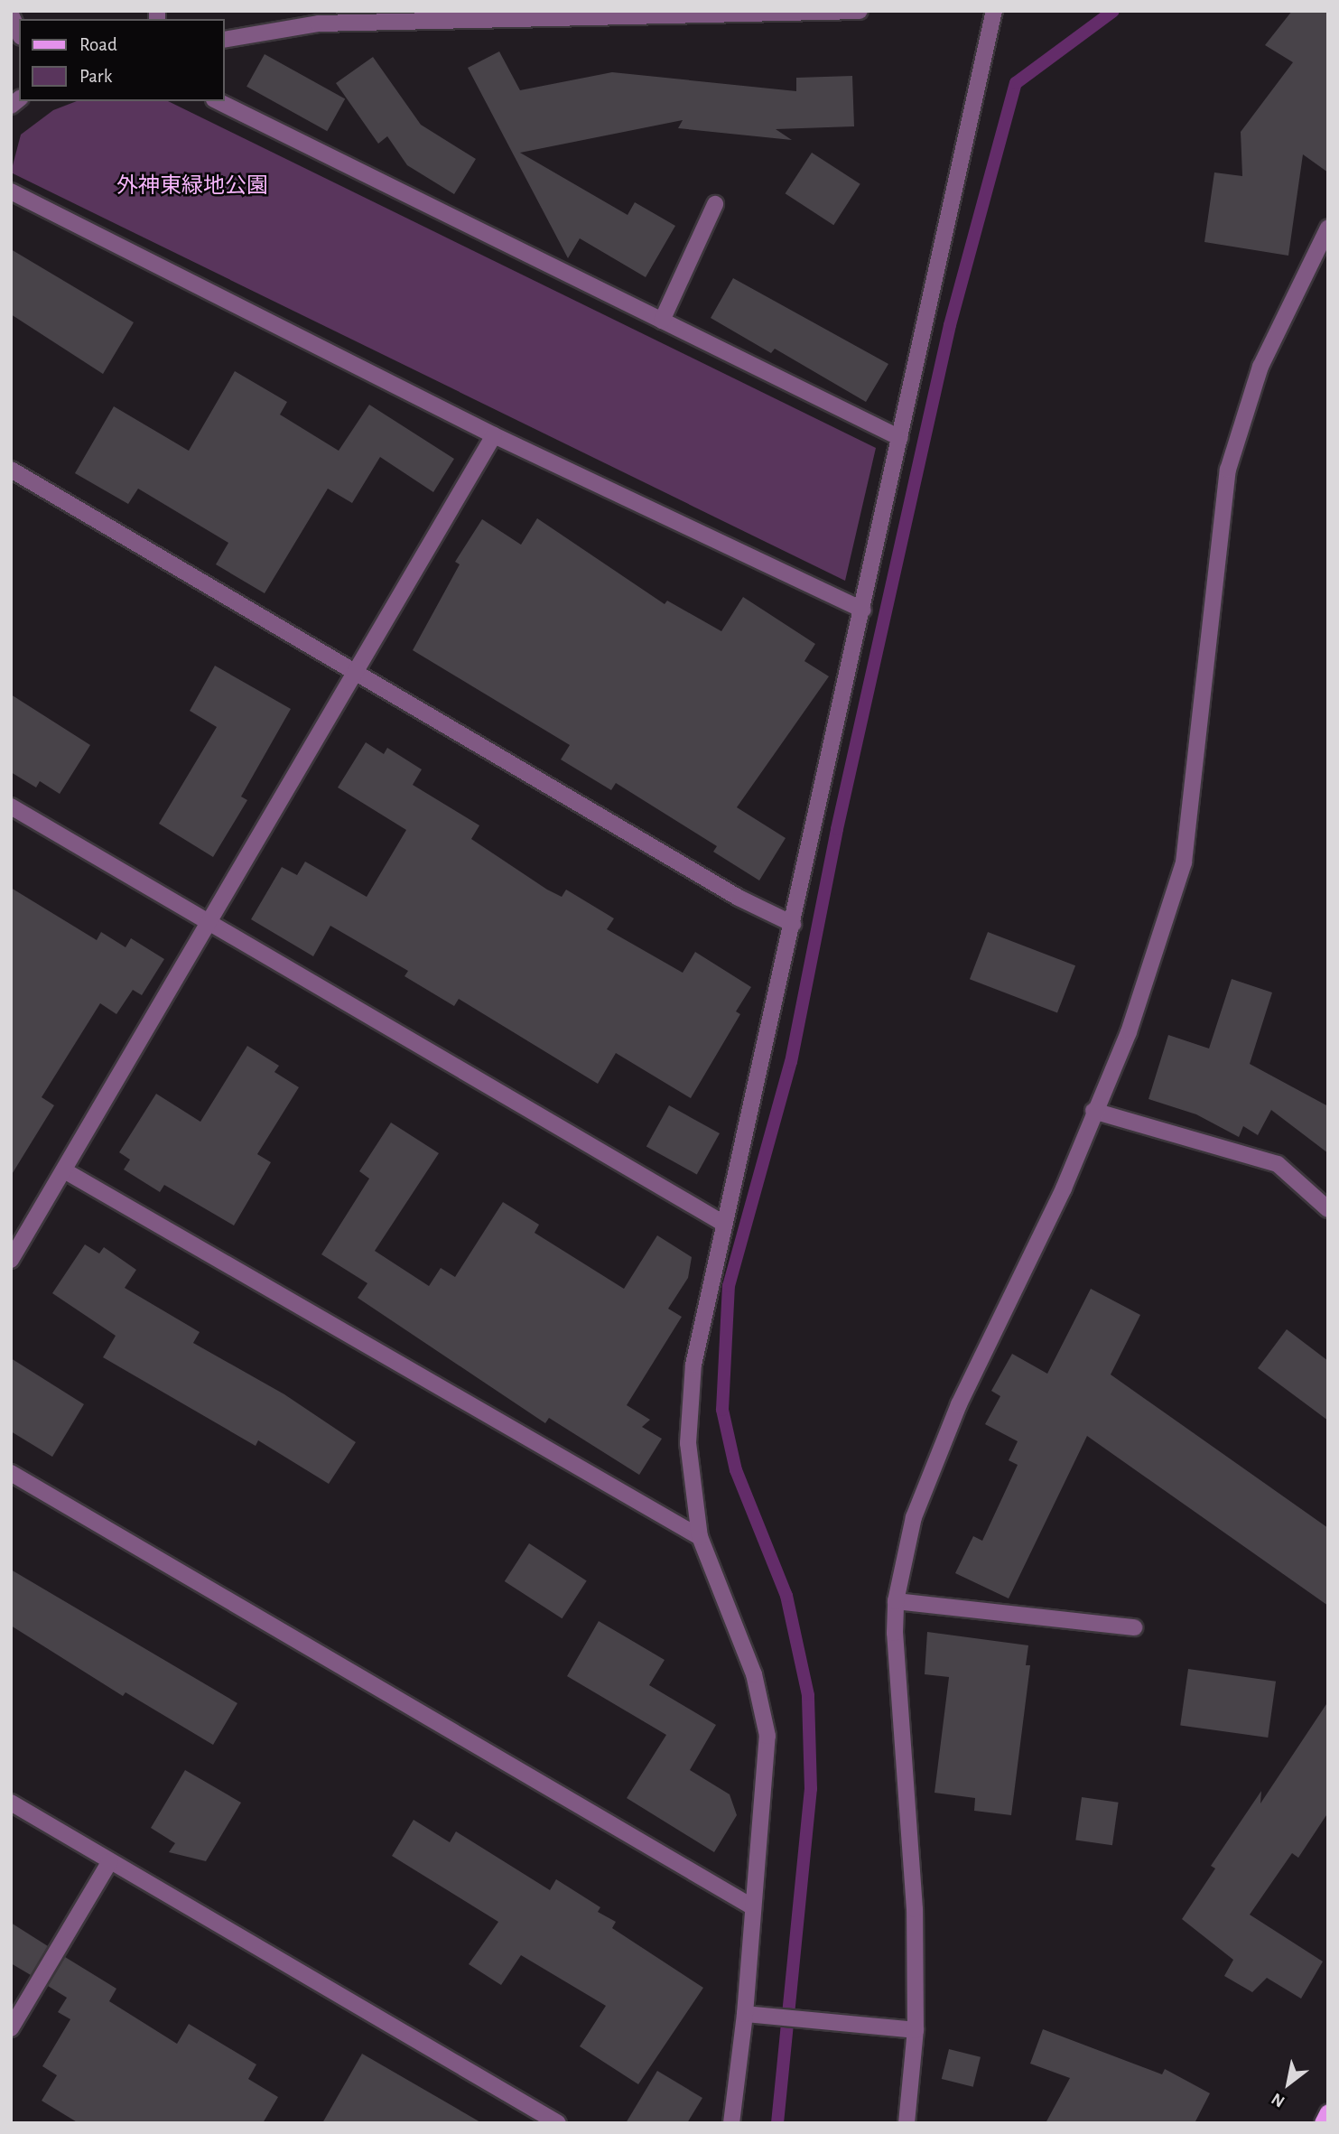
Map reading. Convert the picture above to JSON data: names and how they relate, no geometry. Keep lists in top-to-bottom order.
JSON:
{
  "parks": ["外神東緑地公園"],
  "legend": ["Road", "Park"],
  "north": "bottom left"
}
